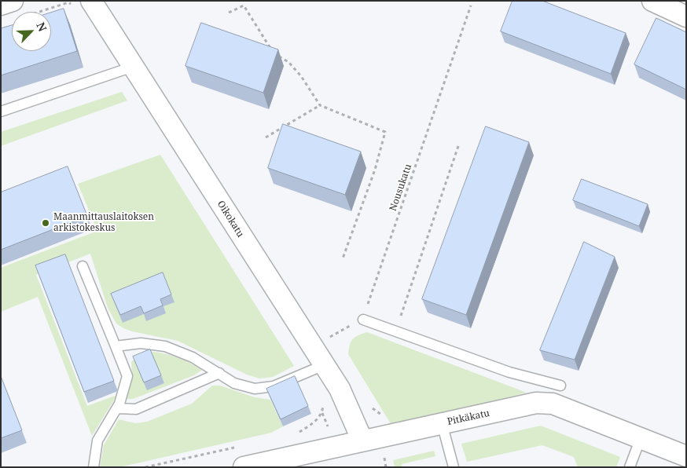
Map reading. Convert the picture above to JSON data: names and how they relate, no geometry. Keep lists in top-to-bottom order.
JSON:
{
  "streets": {
    "street": ["Oikokatu", "Pitkäkatu"],
    "path": ["Nousukatu"]
  },
  "crossings": [
    ["Oikokatu", "Pitkäkatu"]
  ],
  "places": ["Maanmittauslaitoksen arkistokeskus"],
  "north": "top right"
}
